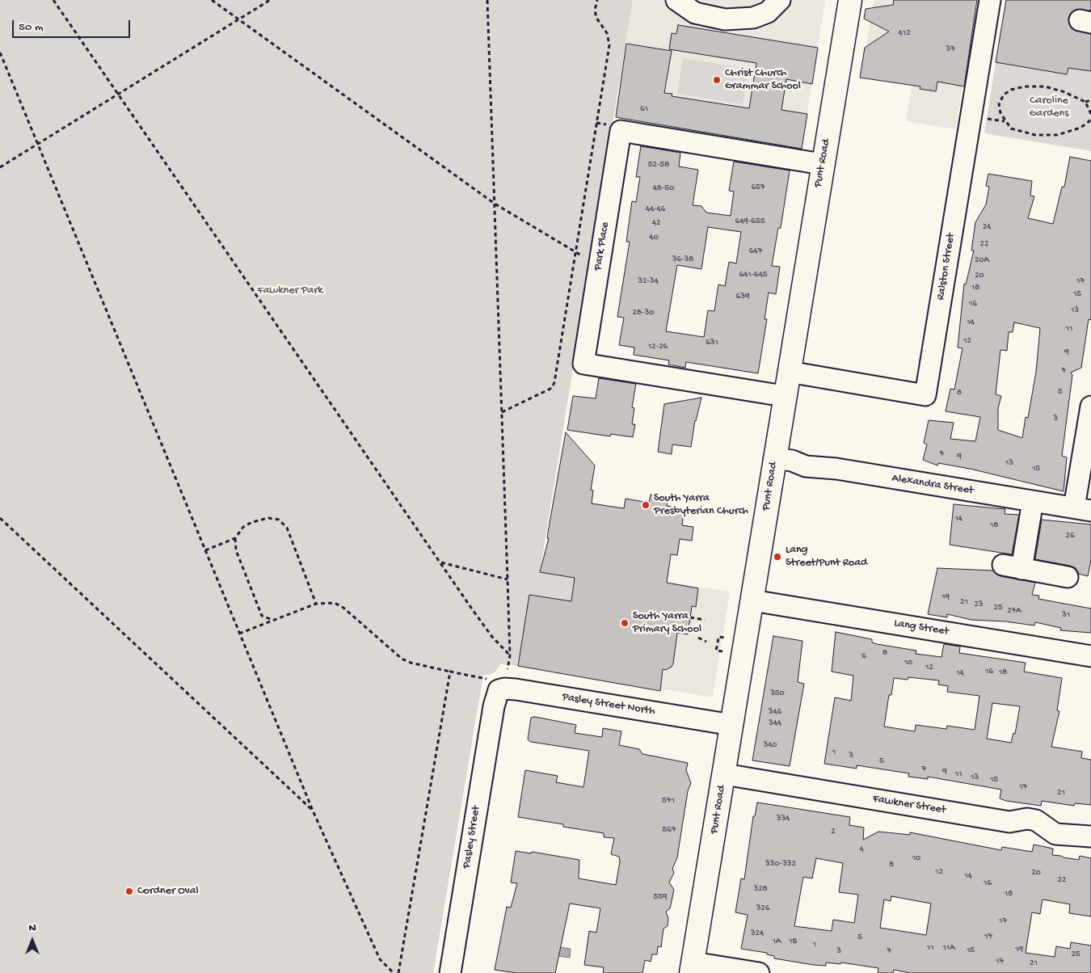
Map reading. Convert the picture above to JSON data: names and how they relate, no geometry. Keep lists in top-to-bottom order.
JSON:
{
  "streets": {
    "highway": ["Punt Road"],
    "street": [
      "Park Place",
      "Ralston Street",
      "Alexandra Street",
      "Lang Street",
      "Pasley Street North",
      "Fawkner Street",
      "Pasley Street"
    ]
  },
  "crossings": [
    ["Punt Road", "Park Place"],
    ["Punt Road", "Ralston Street"],
    ["Punt Road", "Alexandra Street"],
    ["Punt Road", "Lang Street"],
    ["Punt Road", "Pasley Street North"],
    ["Punt Road", "Fawkner Street"],
    ["Pasley Street North", "Pasley Street"]
  ],
  "parks": ["Caroline Gardens", "Fawkner Park"],
  "places": [
    "Christ Church Grammar School",
    "South Yarra Presbyterian Church",
    "Lang Street/Punt Road",
    "South Yarra Primary School",
    "Cordner Oval"
  ],
  "house_numbers": [
    "412",
    "37",
    "61",
    "52-58",
    "657",
    "48-50",
    "44-46",
    "649-655",
    "42",
    "24",
    "40",
    "22",
    "647",
    "36-38",
    "20A",
    "641-645",
    "20",
    "32-34",
    "17",
    "18",
    "15",
    "639",
    "16",
    "13",
    "28-30",
    "14",
    "11",
    "12",
    "631",
    "12-26",
    "9",
    "7",
    "5",
    "8",
    "3",
    "7",
    "9",
    "13",
    "15",
    "14",
    "18",
    "26",
    "19",
    "21",
    "23",
    "25",
    "27A",
    "31",
    "8",
    "6",
    "10",
    "12",
    "16",
    "18",
    "14",
    "350",
    "346",
    "344",
    "340",
    "1",
    "3",
    "5",
    "7",
    "9",
    "11",
    "13",
    "15",
    "17",
    "21",
    "571",
    "334",
    "567",
    "2",
    "4",
    "10",
    "330-332",
    "8",
    "12",
    "20",
    "14",
    "22",
    "16",
    "328",
    "18",
    "559",
    "326",
    "17",
    "324",
    "17",
    "5",
    "1A",
    "1B",
    "1",
    "11",
    "11A",
    "19",
    "15",
    "3",
    "7",
    "25",
    "17",
    "21"
  ],
  "scale_bar": "50 m",
  "north": "top"
}
